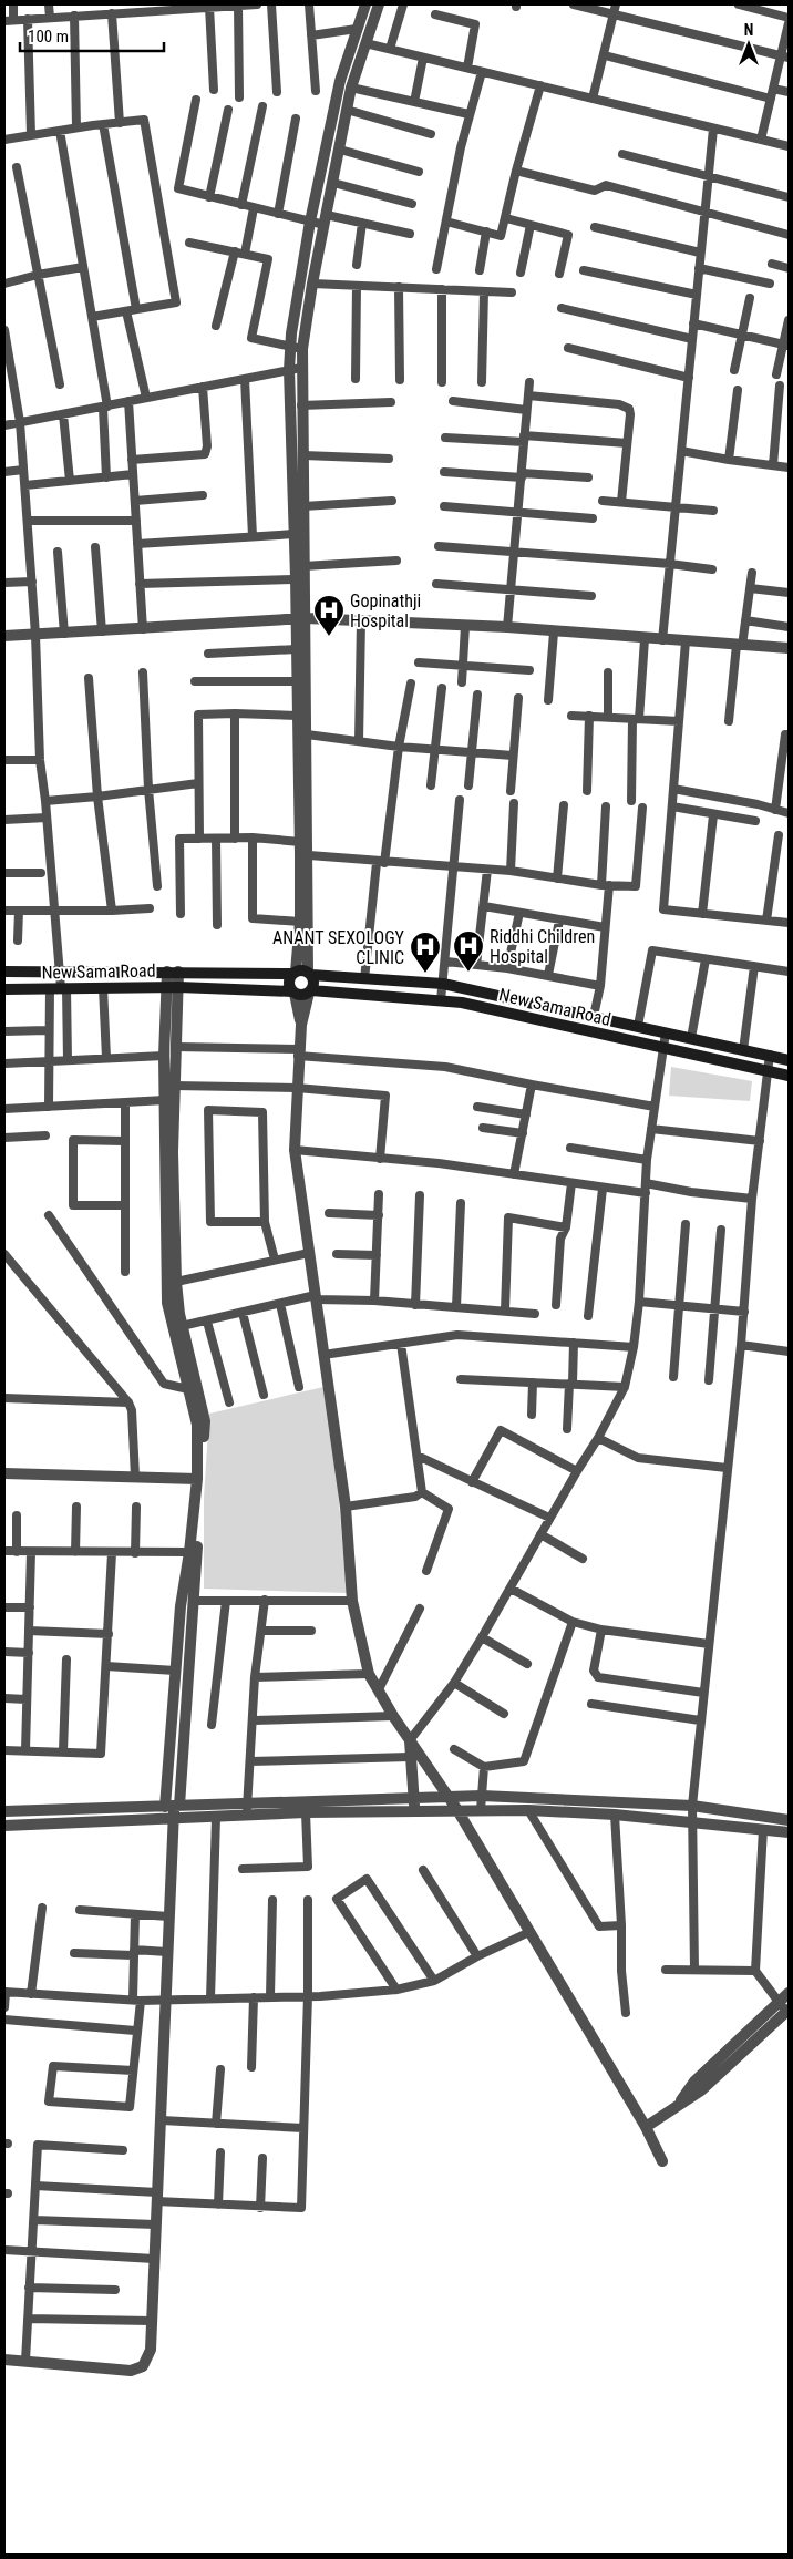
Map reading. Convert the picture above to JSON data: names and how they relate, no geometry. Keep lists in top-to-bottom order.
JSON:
{
  "streets": {
    "main road": ["New Sama Road"]
  },
  "places": {
    "hospital": ["Gopinathji Hospital", "Riddhi Children Hospital", "ANANT SEXOLOGY CLINIC"]
  },
  "scale_bar": "100 m",
  "north": "top"
}
